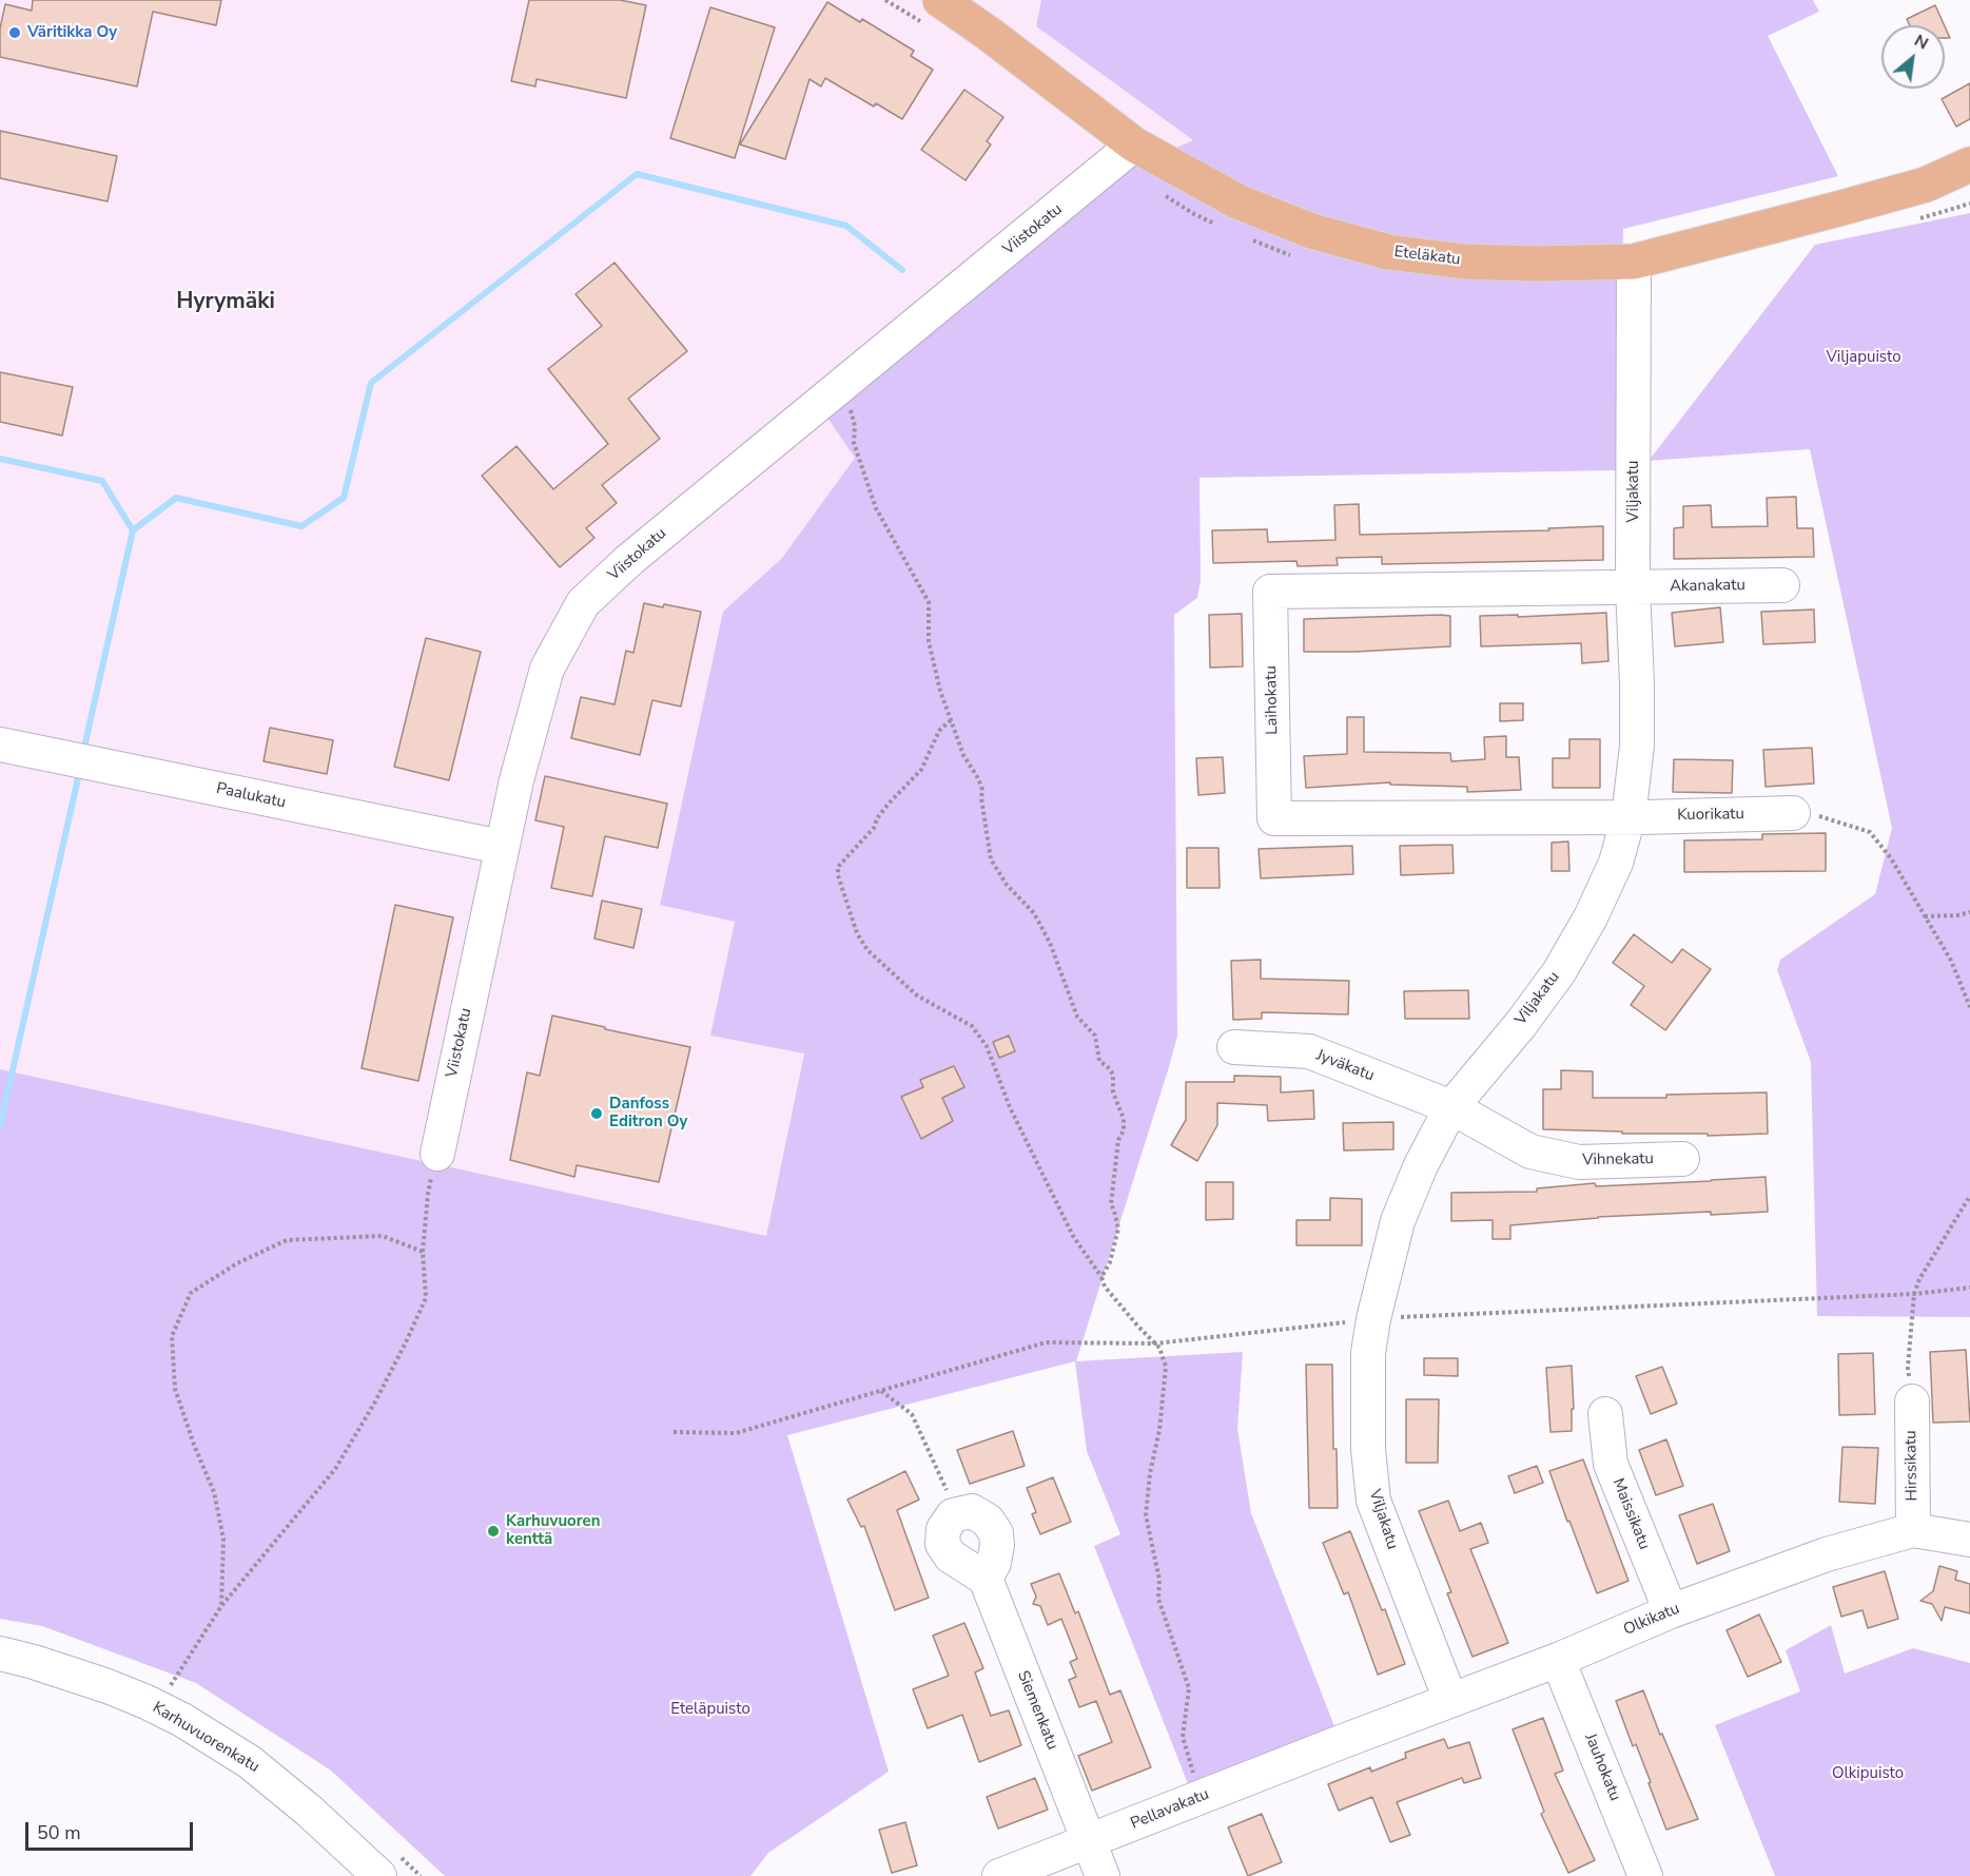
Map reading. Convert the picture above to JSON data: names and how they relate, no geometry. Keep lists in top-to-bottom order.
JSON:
{
  "streets": {
    "main road": ["Eteläkatu"],
    "street": [
      "Viistokatu",
      "Viljakatu",
      "Akanakatu",
      "Laihokatu",
      "Paalukatu",
      "Kuorikatu",
      "Jyväkatu",
      "Vihnekatu",
      "Hirssikatu",
      "Maissikatu",
      "Olkikatu",
      "Siemenkatu",
      "Karhuvuorenkatu",
      "Jauhokatu",
      "Pellavakatu"
    ]
  },
  "crossings": [
    ["Viistokatu", "Eteläkatu"],
    ["Viistokatu", "Paalukatu"],
    ["Eteläkatu", "Viljakatu"],
    ["Viljakatu", "Akanakatu"],
    ["Viljakatu", "Laihokatu"],
    ["Viljakatu", "Kuorikatu"],
    ["Viljakatu", "Jyväkatu"],
    ["Viljakatu", "Vihnekatu"],
    ["Viljakatu", "Olkikatu"],
    ["Akanakatu", "Laihokatu"],
    ["Laihokatu", "Kuorikatu"],
    ["Jyväkatu", "Vihnekatu"],
    ["Hirssikatu", "Olkikatu"],
    ["Maissikatu", "Olkikatu"],
    ["Olkikatu", "Jauhokatu"],
    ["Olkikatu", "Pellavakatu"],
    ["Siemenkatu", "Pellavakatu"]
  ],
  "districts": ["Hyrymäki"],
  "parks": ["Viljapuisto", "Eteläpuisto", "Olkipuisto"],
  "places": ["Väritikka Oy", "Danfoss Editron Oy", "Karhuvuoren kenttä"],
  "scale_bar": "50 m",
  "north": "top right"
}
